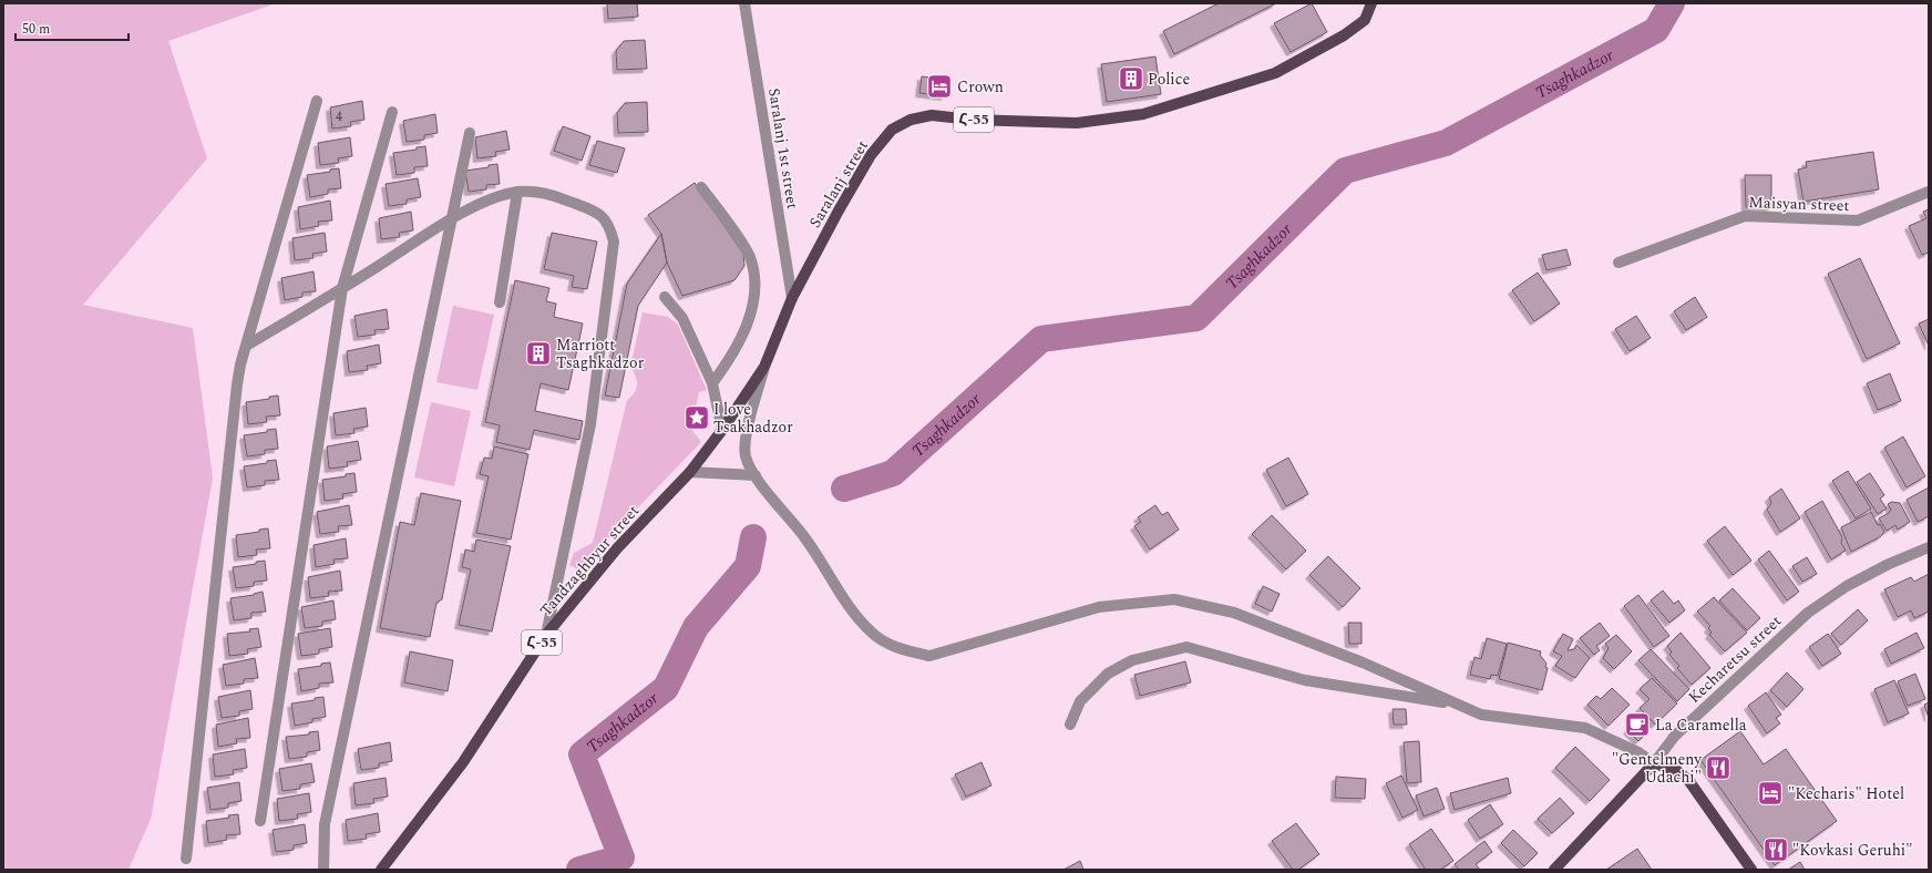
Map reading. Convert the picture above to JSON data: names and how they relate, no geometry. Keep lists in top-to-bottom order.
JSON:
{
  "streets": {
    "main road": [
      "Հ-55",
      "Saralanj street",
      "Tandzaghbyur street",
      "Kecharetsu street"
    ],
    "street": ["Saralanj 1st street", "Maisyan street"]
  },
  "crossings": [
    ["Saralanj 1st street", "Saralanj street"],
    ["Saralanj street", "Tandzaghbyur street"]
  ],
  "water": ["Tsaghkadzor"],
  "places": {
    "building": ["Police", "Marriott Tsaghkadzor"],
    "hotel": ["Crown", "\"Kecharis\" Hotel"],
    "place": ["I love Tsakhadzor"],
    "cafe": ["La Caramella"],
    "restaurant": ["\"Gentelmeny Udachi\"", "\"Kovkasi Geruhi\""]
  },
  "house_numbers": ["4"],
  "scale_bar": "50 m"
}
